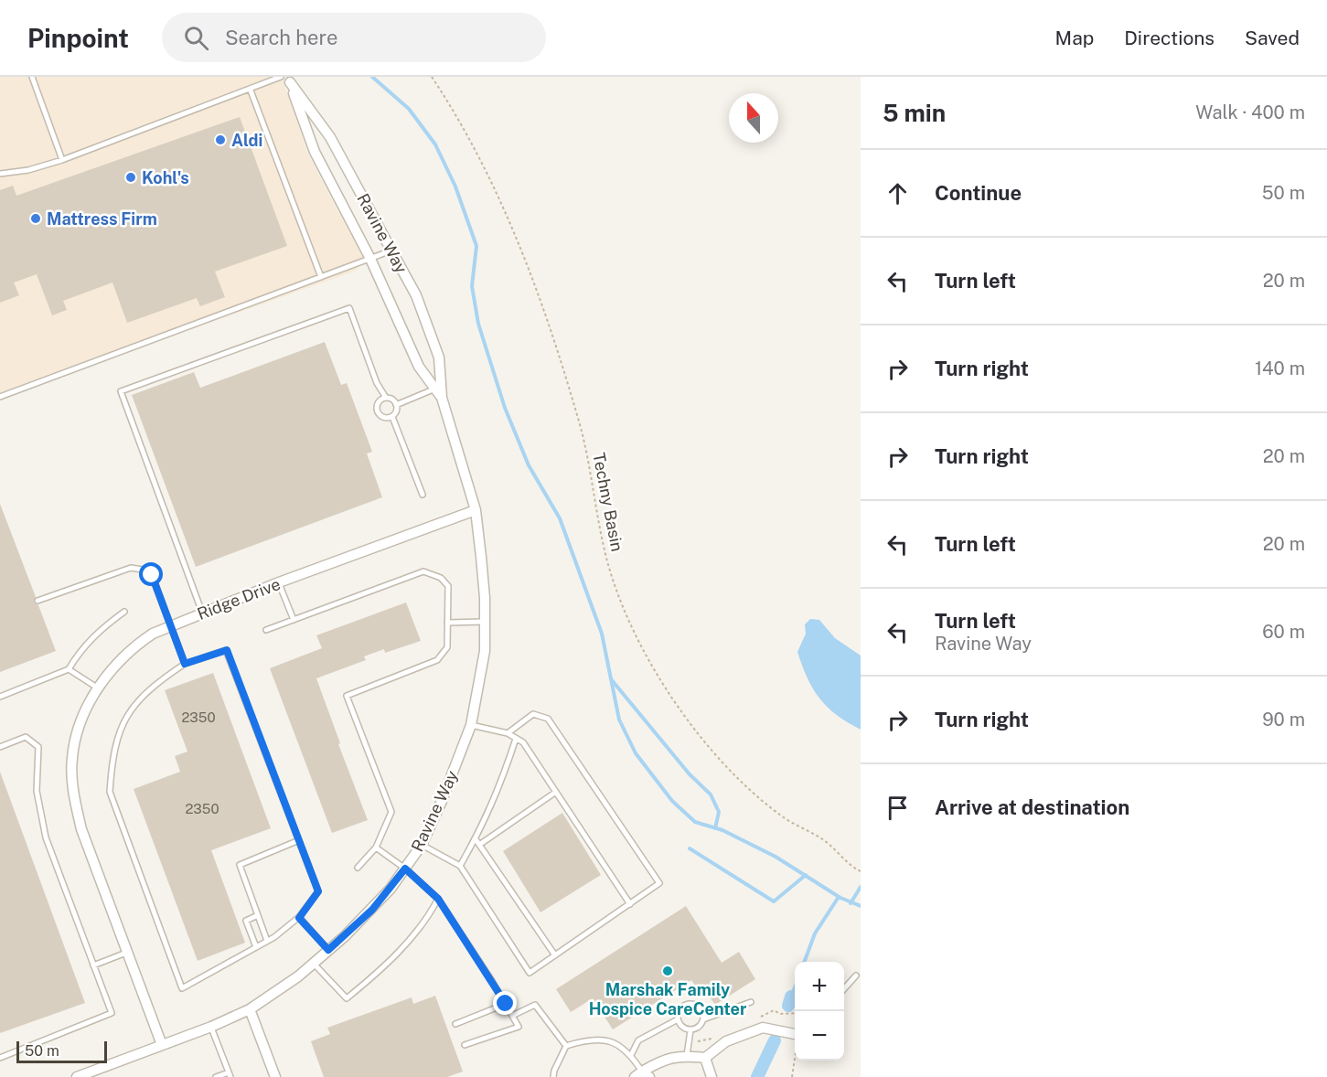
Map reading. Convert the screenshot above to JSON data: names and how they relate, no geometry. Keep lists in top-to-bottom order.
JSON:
{
  "streets": {
    "street": ["Ravine Way", "Ridge Drive"],
    "path": ["Techny Basin"]
  },
  "crossings": [
    ["Ravine Way", "Ridge Drive"]
  ],
  "places": [
    "Aldi",
    "Kohl's",
    "Mattress Firm",
    "Marshak Family Hospice CareCenter"
  ],
  "house_numbers": ["2350", "2350"],
  "scale_bar": "50 m",
  "north": "top",
  "page": {
    "header": "Pinpoint",
    "search": "Search here",
    "nav": ["Map", "Directions", "Saved"],
    "heading": ["5 min", "Walk · 400 m"],
    "list": [
      ["Continue", "50 m"],
      ["Turn left", "20 m"],
      ["Turn right", "140 m"],
      ["Turn right", "20 m"],
      ["Turn left", "20 m"],
      ["Turn left", "Ravine Way", "60 m"],
      ["Turn right", "90 m"],
      "Arrive at destination"
    ],
    "map_buttons": ["+", "−"],
    "scale": "50 m"
  }
}
